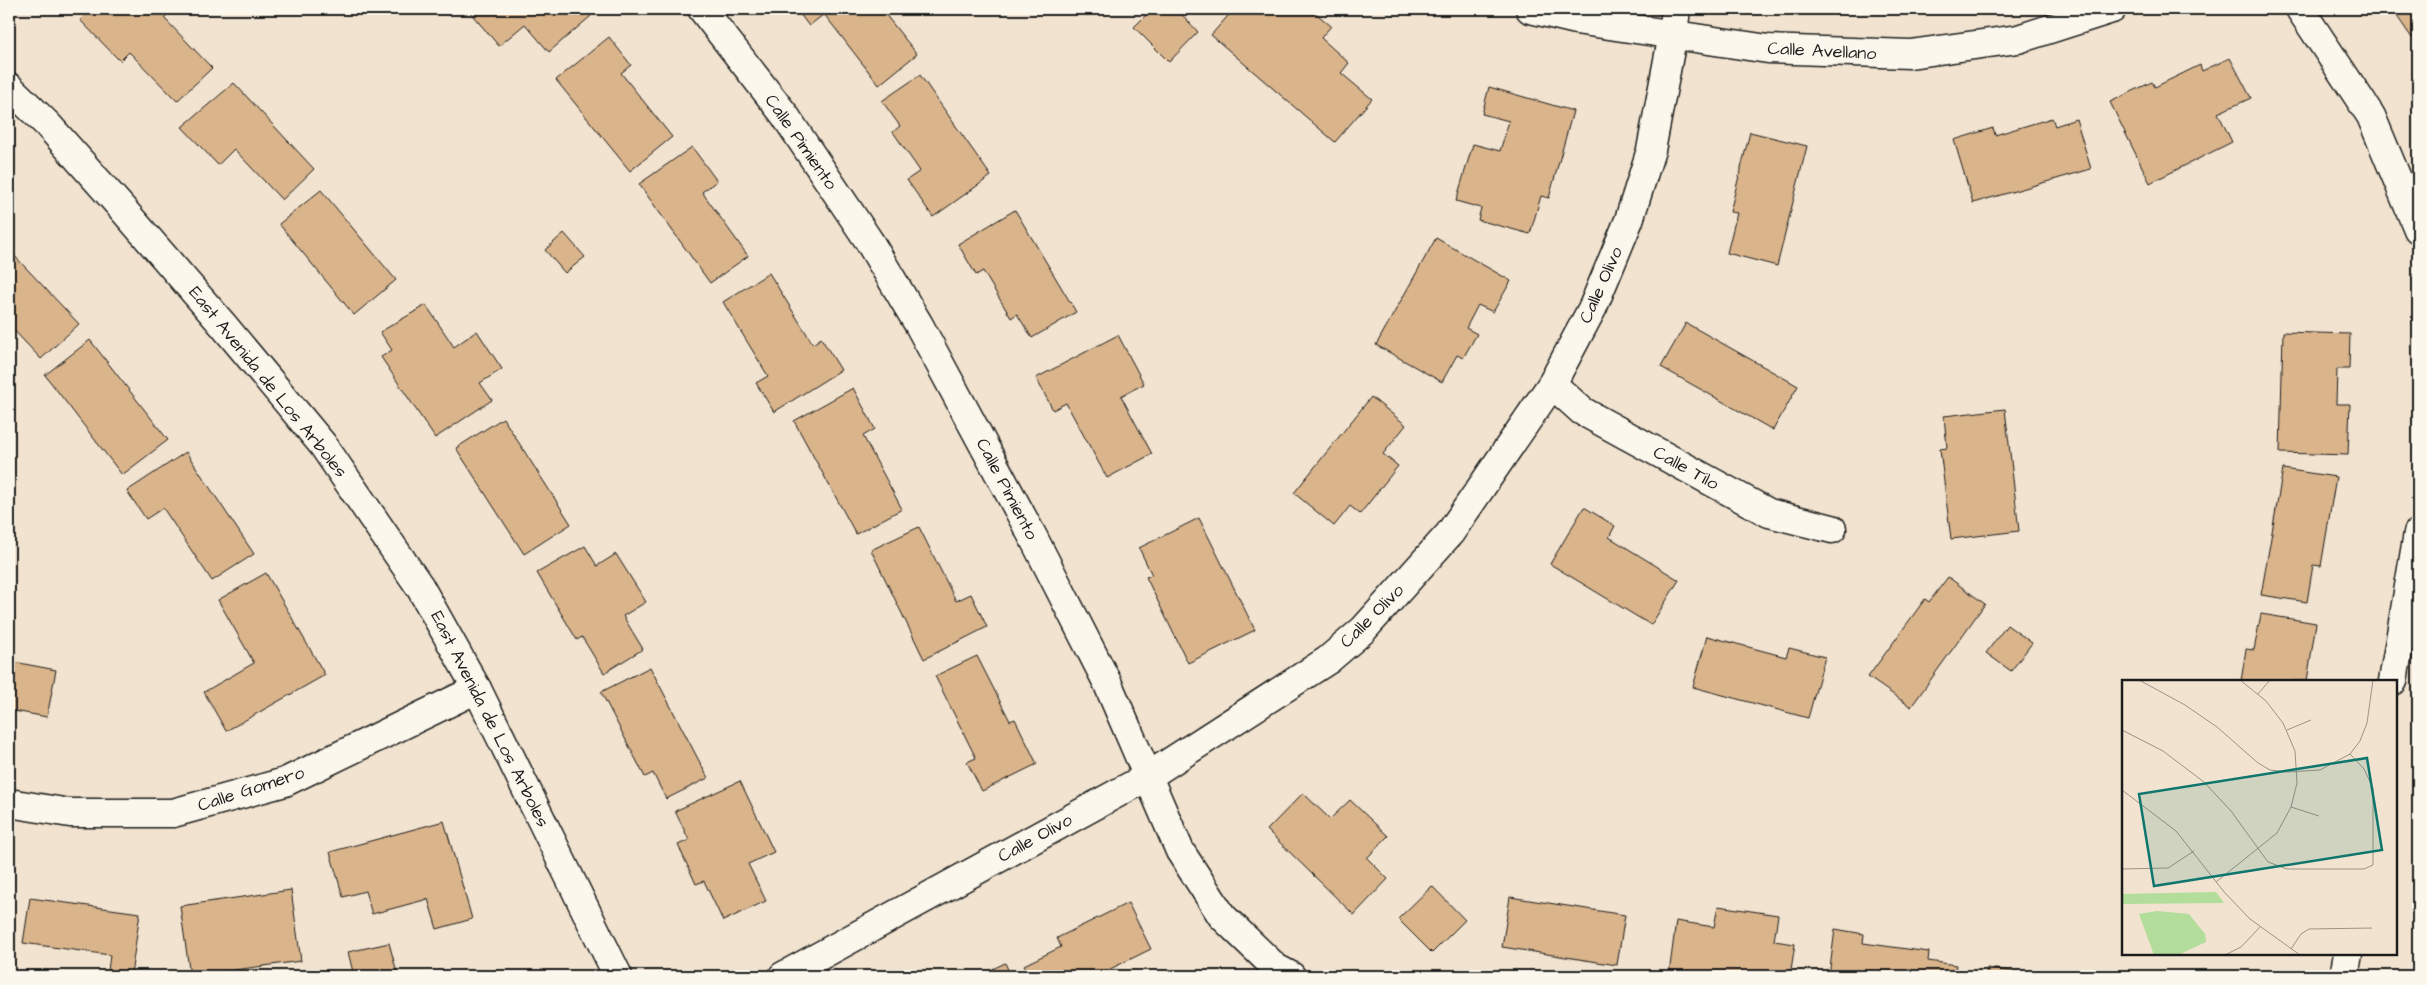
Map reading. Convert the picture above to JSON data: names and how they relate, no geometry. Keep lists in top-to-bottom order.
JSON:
{
  "streets": {
    "street": [
      "Calle Avellano",
      "Calle Pimiento",
      "Calle Olivo",
      "East Avenida de Los Arboles",
      "Calle Tilo",
      "Calle Gomero"
    ]
  },
  "crossings": [
    ["Calle Avellano", "Calle Olivo"],
    ["Calle Pimiento", "Calle Olivo"],
    ["Calle Olivo", "Calle Tilo"],
    ["East Avenida de Los Arboles", "Calle Gomero"]
  ]
}
